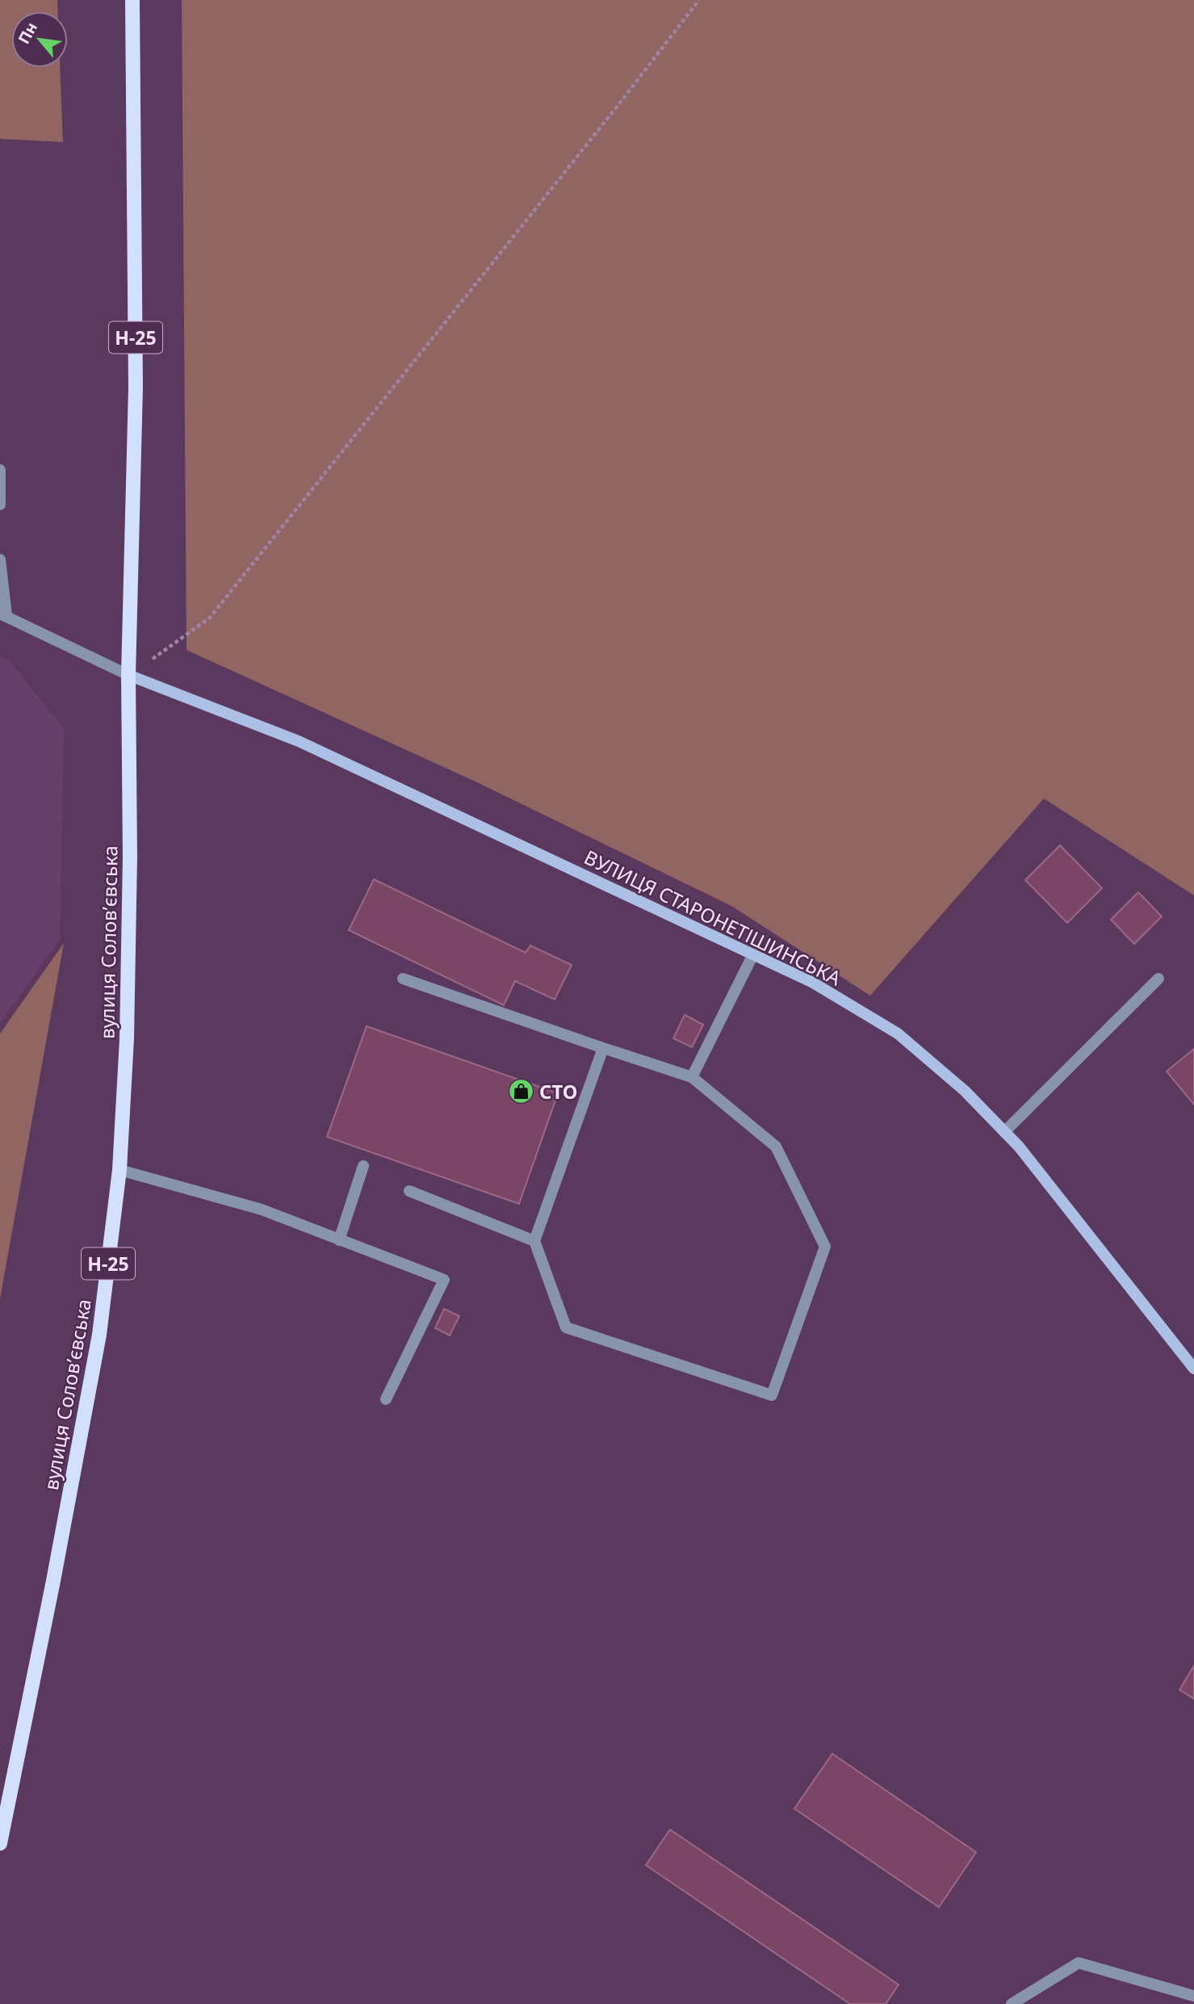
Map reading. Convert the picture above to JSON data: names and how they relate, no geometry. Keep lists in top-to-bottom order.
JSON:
{
  "streets": {
    "main road": ["Н-25", "ВУЛИЦЯ СТАРОНЕТІШИНСЬКА", "вулиця Соловʼєвська"]
  },
  "crossings": [
    ["Н-25", "ВУЛИЦЯ СТАРОНЕТІШИНСЬКА"],
    ["Н-25", "вулиця Соловʼєвська"],
    ["ВУЛИЦЯ СТАРОНЕТІШИНСЬКА", "вулиця Соловʼєвська"]
  ],
  "places": {
    "shop": ["СТО"]
  },
  "north": "top left"
}
